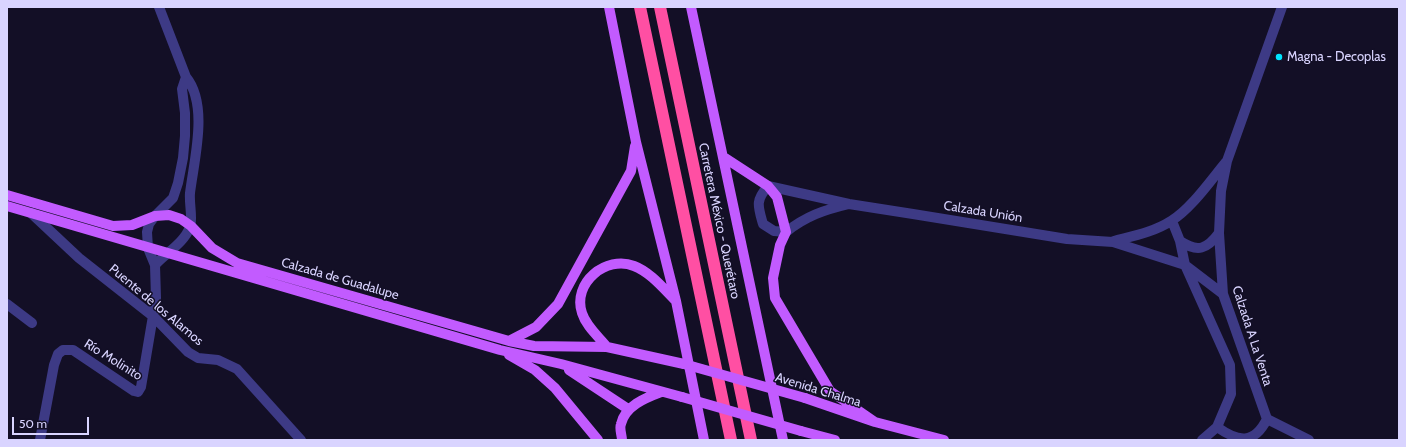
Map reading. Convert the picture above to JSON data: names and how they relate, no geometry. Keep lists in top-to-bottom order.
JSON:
{
  "streets": {
    "highway": ["Carretera México - Querétaro"],
    "main road": ["Calzada de Guadalupe", "Avenida Chalma"],
    "street": [
      "Calzada Unión",
      "Puente de los Alamos",
      "Calzada A La Venta",
      "Río Molinito"
    ]
  },
  "crossings": [
    ["Calzada Unión", "Calzada A La Venta"],
    ["Calzada de Guadalupe", "Puente de los Alamos"],
    ["Calzada de Guadalupe", "Río Molinito"],
    ["Calzada de Guadalupe", "Avenida Chalma"],
    ["Puente de los Alamos", "Río Molinito"]
  ],
  "places": ["Magna - Decoplas"],
  "scale_bar": "50 m"
}
